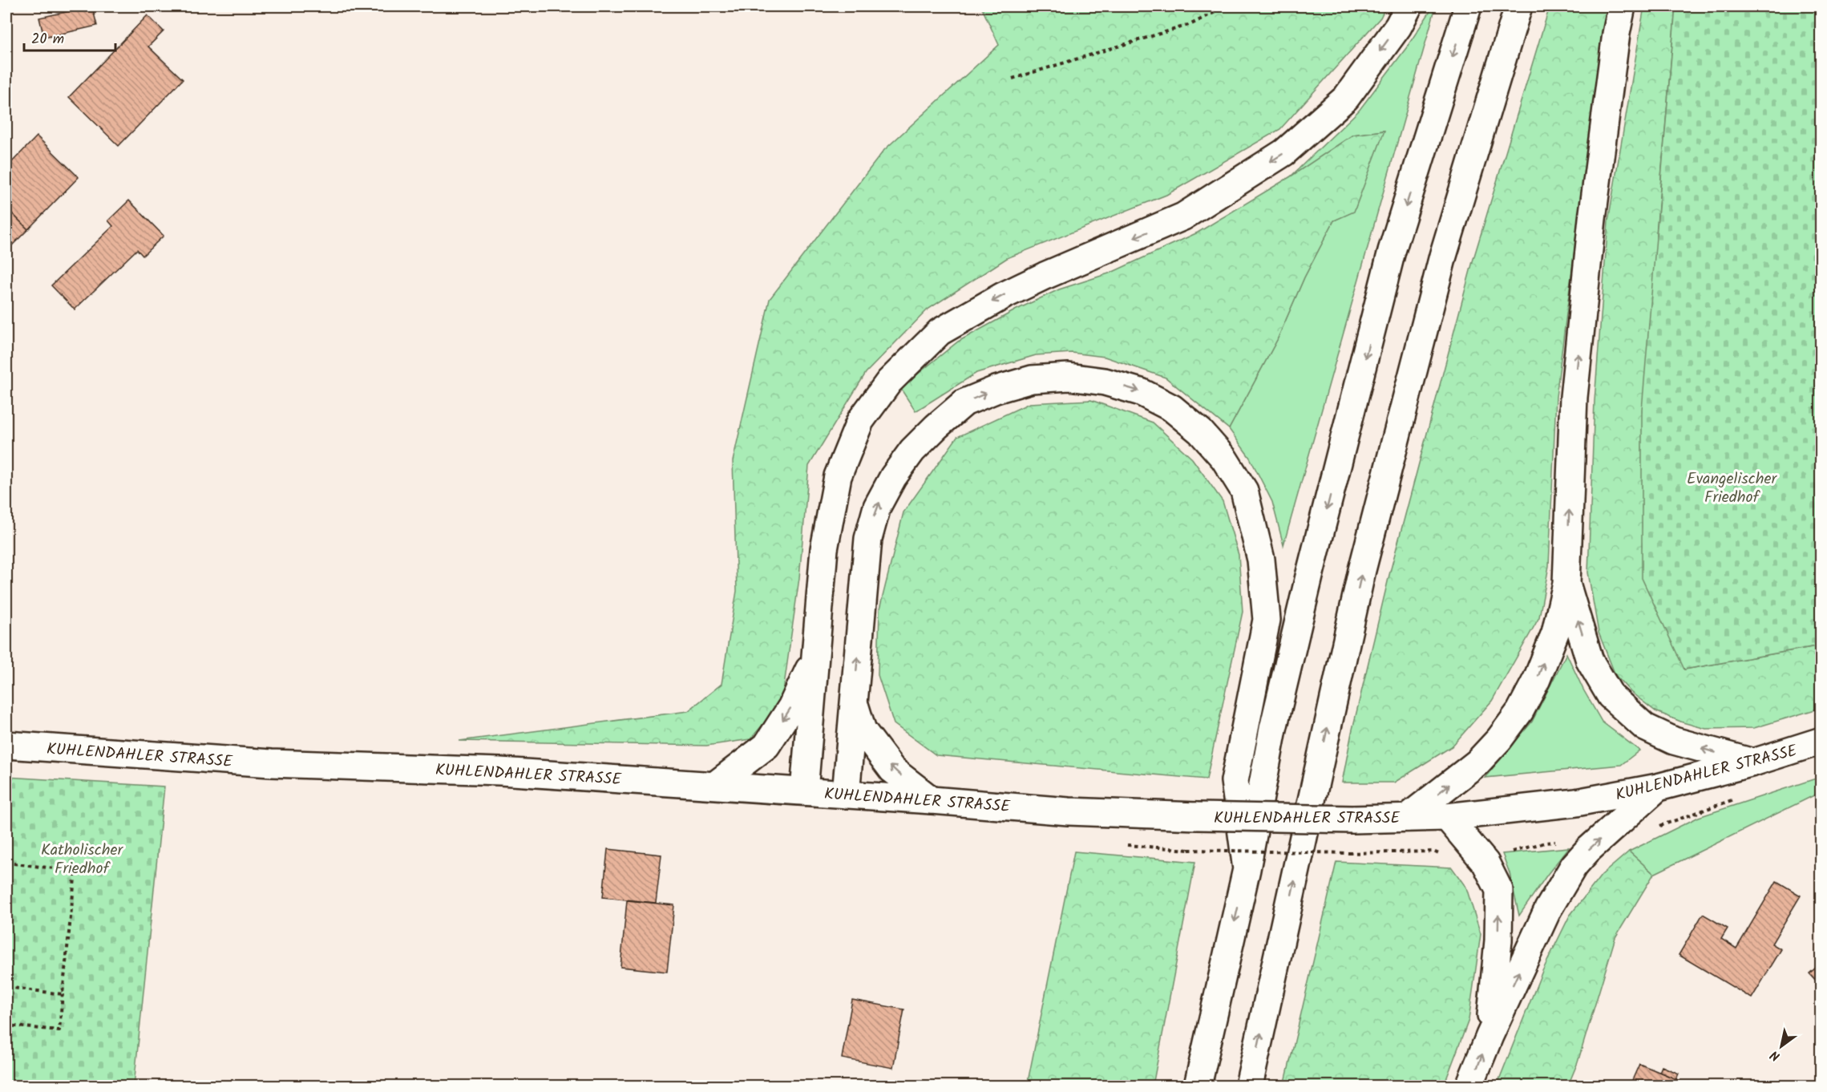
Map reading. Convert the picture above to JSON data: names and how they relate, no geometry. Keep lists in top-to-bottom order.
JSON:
{
  "streets": {
    "main road": ["KUHLENDAHLER STRASSE"]
  },
  "parks": ["Evangelischer Friedhof", "Katholischer Friedhof"],
  "scale_bar": "20 m",
  "north": "bottom left"
}
